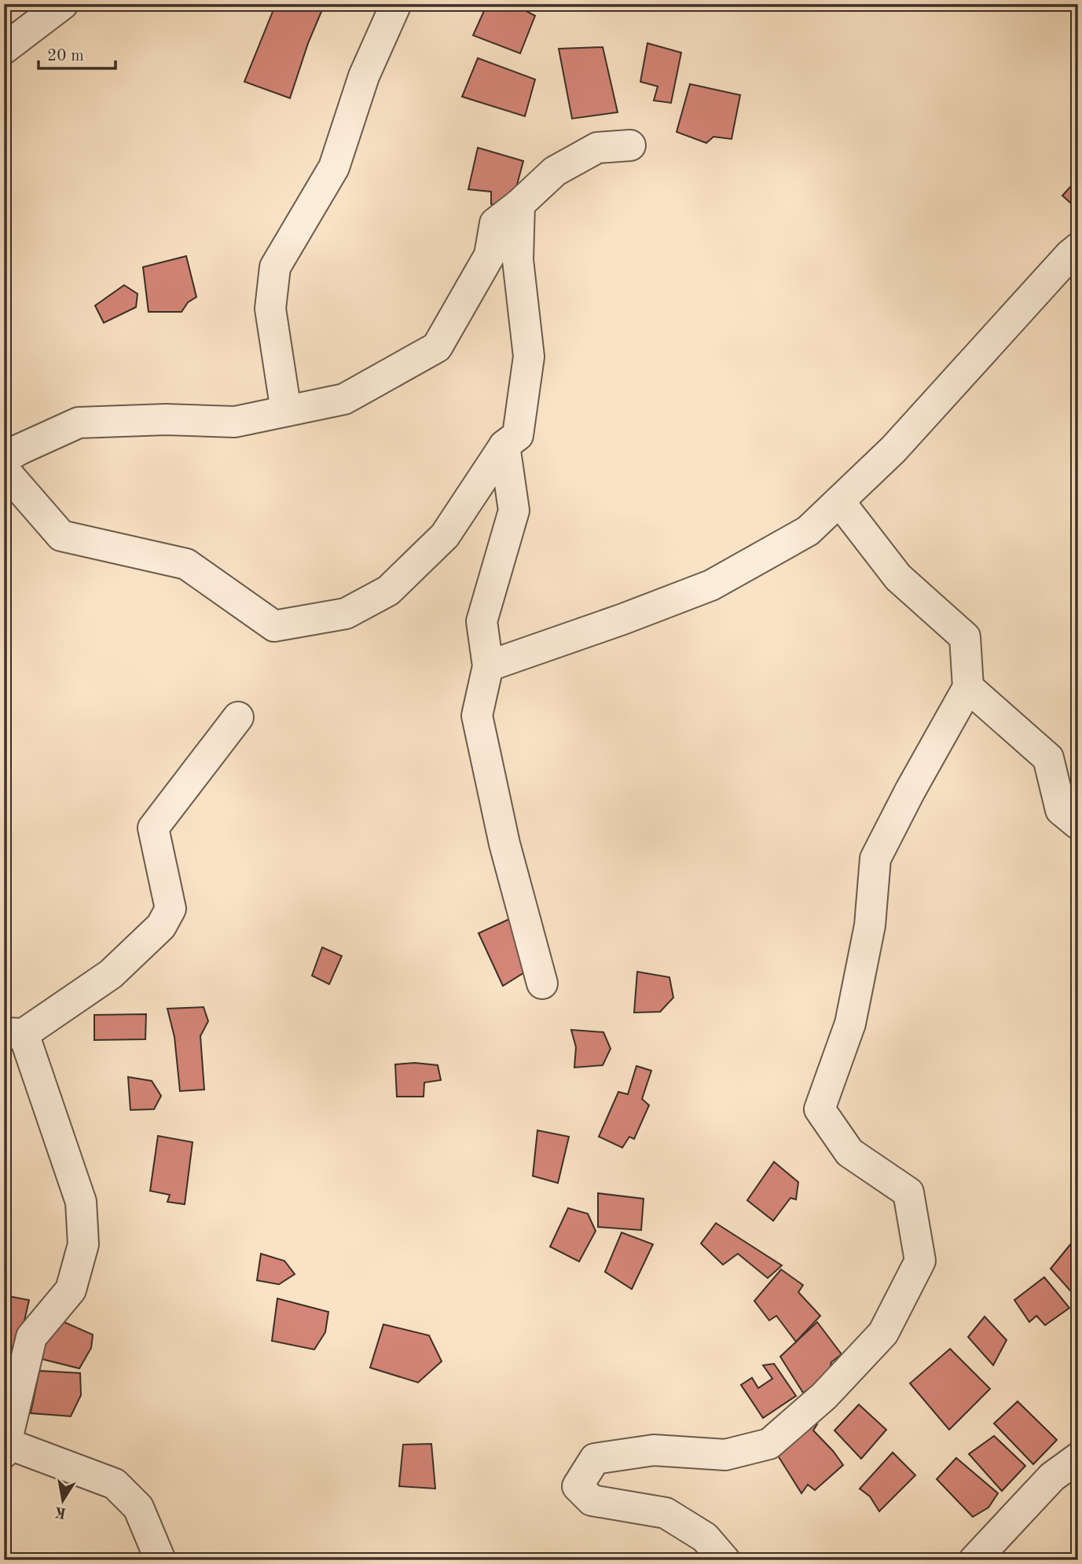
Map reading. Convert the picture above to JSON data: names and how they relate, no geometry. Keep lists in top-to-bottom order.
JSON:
{
  "scale_bar": "20 m",
  "north": "bottom"
}
